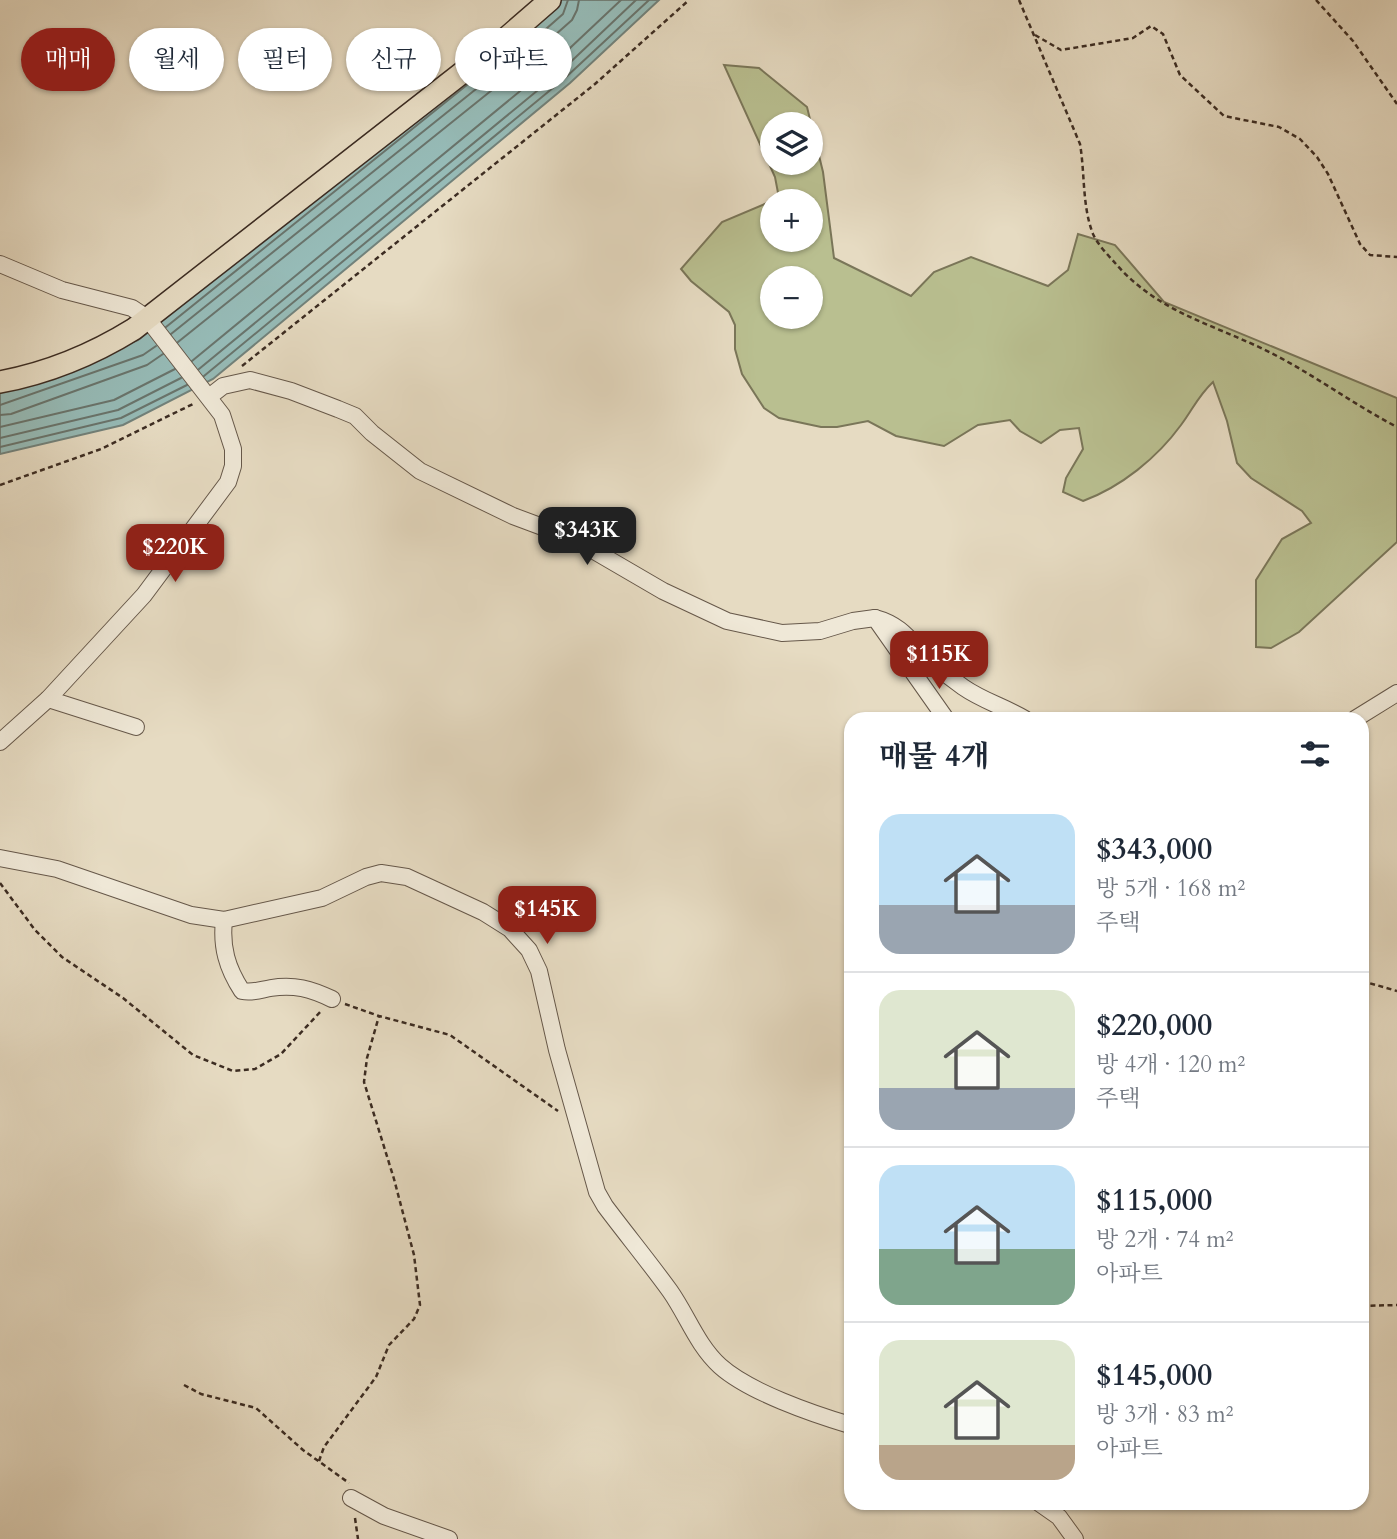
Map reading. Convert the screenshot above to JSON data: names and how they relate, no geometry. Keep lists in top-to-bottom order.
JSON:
{
  "page": {
    "chip": [
      "매매",
      "월세",
      "필터",
      "신규",
      "아파트"
    ],
    "map_buttons": ["+", "−"],
    "price": [
      "$343K",
      "$220K",
      "$115K",
      "$145K"
    ],
    "heading": "매물 4개",
    "list": [
      {
        "name": "$343,000",
        "note": "방 5개 · 168 m² · 주택"
      },
      {
        "name": "$220,000",
        "note": "방 4개 · 120 m² · 주택"
      },
      {
        "name": "$115,000",
        "note": "방 2개 · 74 m² · 아파트"
      },
      {
        "name": "$145,000",
        "note": "방 3개 · 83 m² · 아파트"
      }
    ]
  }
}
